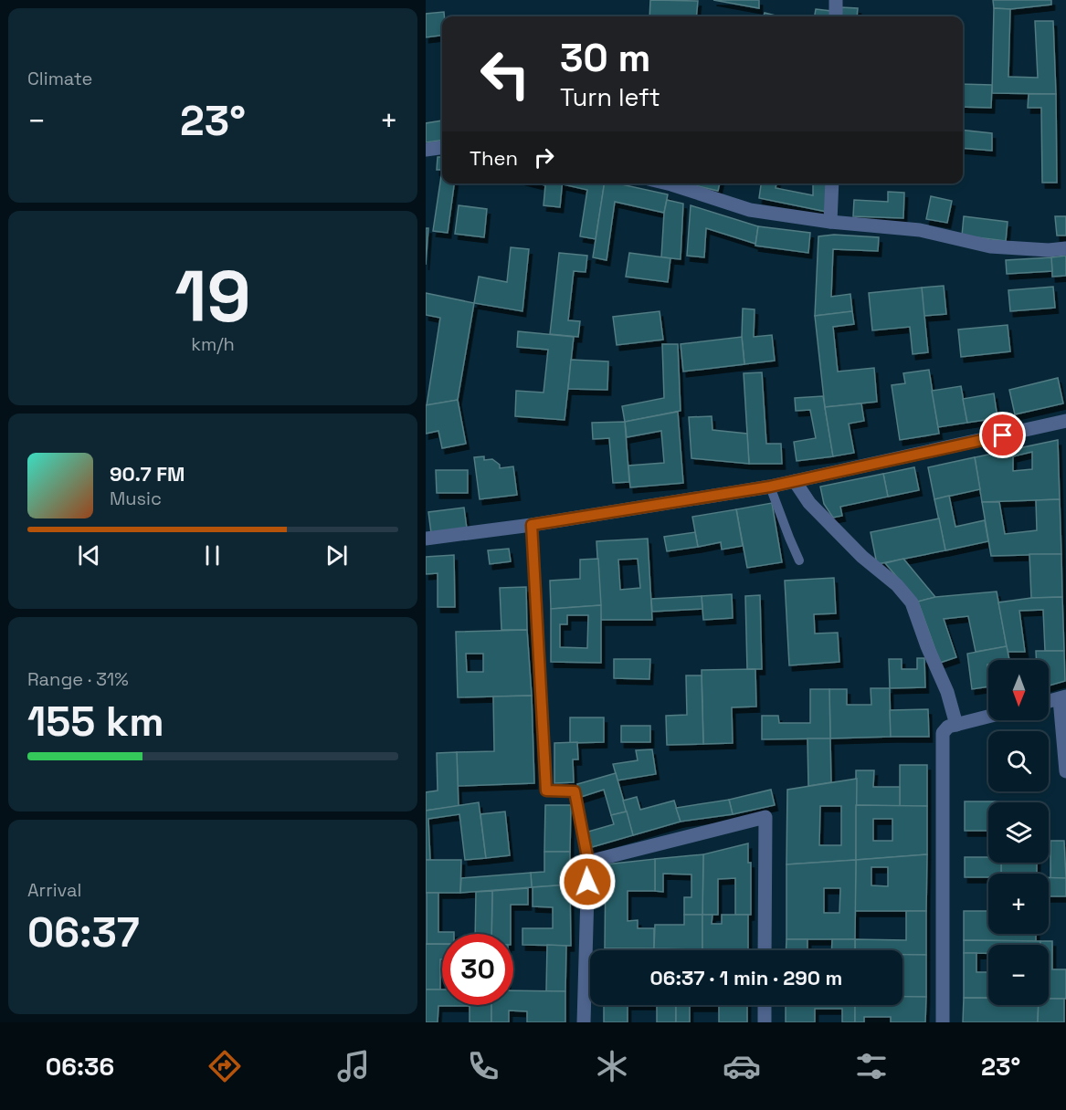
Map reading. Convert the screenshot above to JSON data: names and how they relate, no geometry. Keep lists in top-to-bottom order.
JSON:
{
  "north": "bottom",
  "page": {
    "tile": [
      "Climate",
      ["19", "km/h"],
      ["Range · 31%", "155 km"],
      ["Arrival", "06:37"]
    ],
    "turn": ["30 m", "Turn left"],
    "heat": ["−", "23°", "+"],
    "then": "Then",
    "song": ["90.7 FM", "Music"],
    "map_buttons": ["+", "−"],
    "limit": "30",
    "trip": "06:37 · 1 min · 290 m",
    "tabs": ["06:36", "23°"]
  }
}
